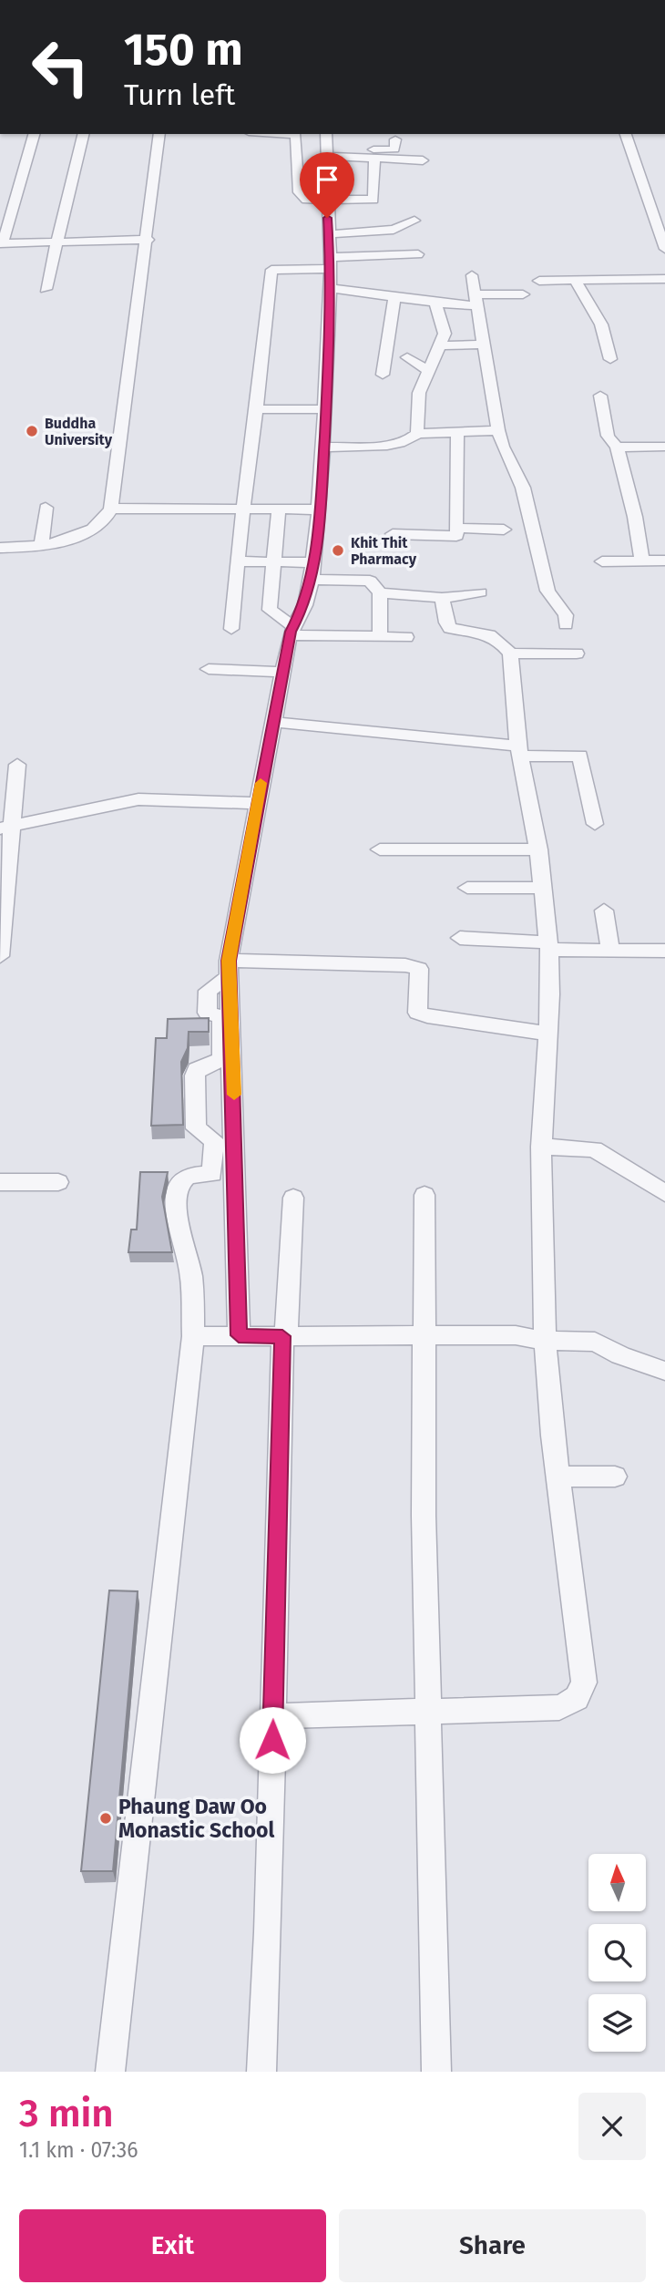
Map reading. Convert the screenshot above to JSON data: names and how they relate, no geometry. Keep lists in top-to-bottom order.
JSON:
{
  "places": ["Buddha University", "Khit Thit Pharmacy", "Phaung Daw Oo Monastic School"],
  "north": "top",
  "page": {
    "turn": ["150 m", "Turn left"],
    "heading": ["3 min", "1.1 km · 07:36"],
    "buttons": ["Exit", "Share"]
  }
}
